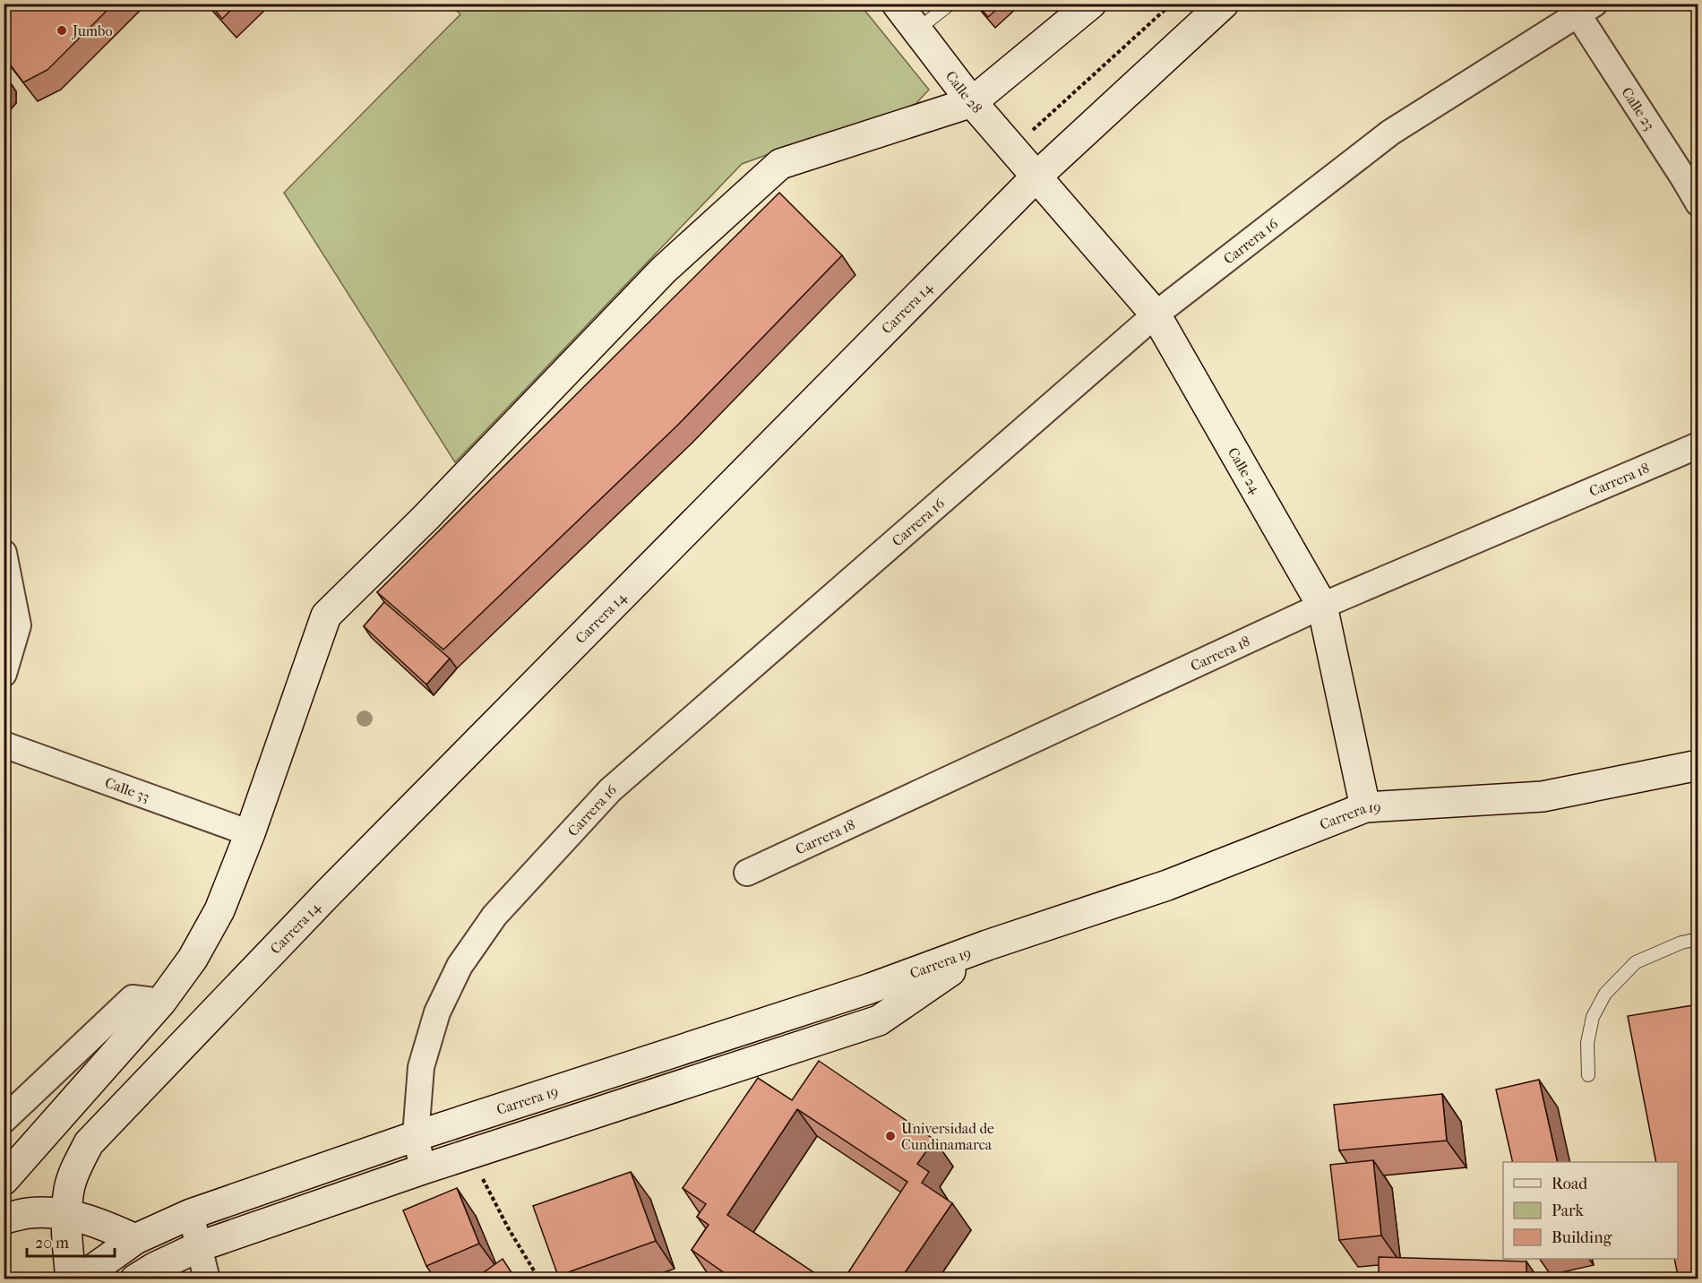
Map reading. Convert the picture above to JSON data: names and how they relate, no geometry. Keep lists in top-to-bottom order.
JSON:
{
  "streets": {
    "street": [
      "Calle 28",
      "Calle 23",
      "Carrera 16",
      "Carrera 14",
      "Calle 24",
      "Carrera 18",
      "Calle 33",
      "Carrera 19"
    ]
  },
  "crossings": [
    ["Calle 28", "Carrera 14"],
    ["Calle 28", "Calle 24"],
    ["Calle 23", "Carrera 16"],
    ["Carrera 16", "Calle 24"],
    ["Carrera 16", "Carrera 19"],
    ["Carrera 14", "Calle 24"],
    ["Calle 24", "Carrera 18"],
    ["Calle 24", "Carrera 19"]
  ],
  "places": ["Jumbo", "Universidad de Cundinamarca"],
  "legend": ["Road", "Park", "Building"],
  "scale_bar": "20 m"
}
